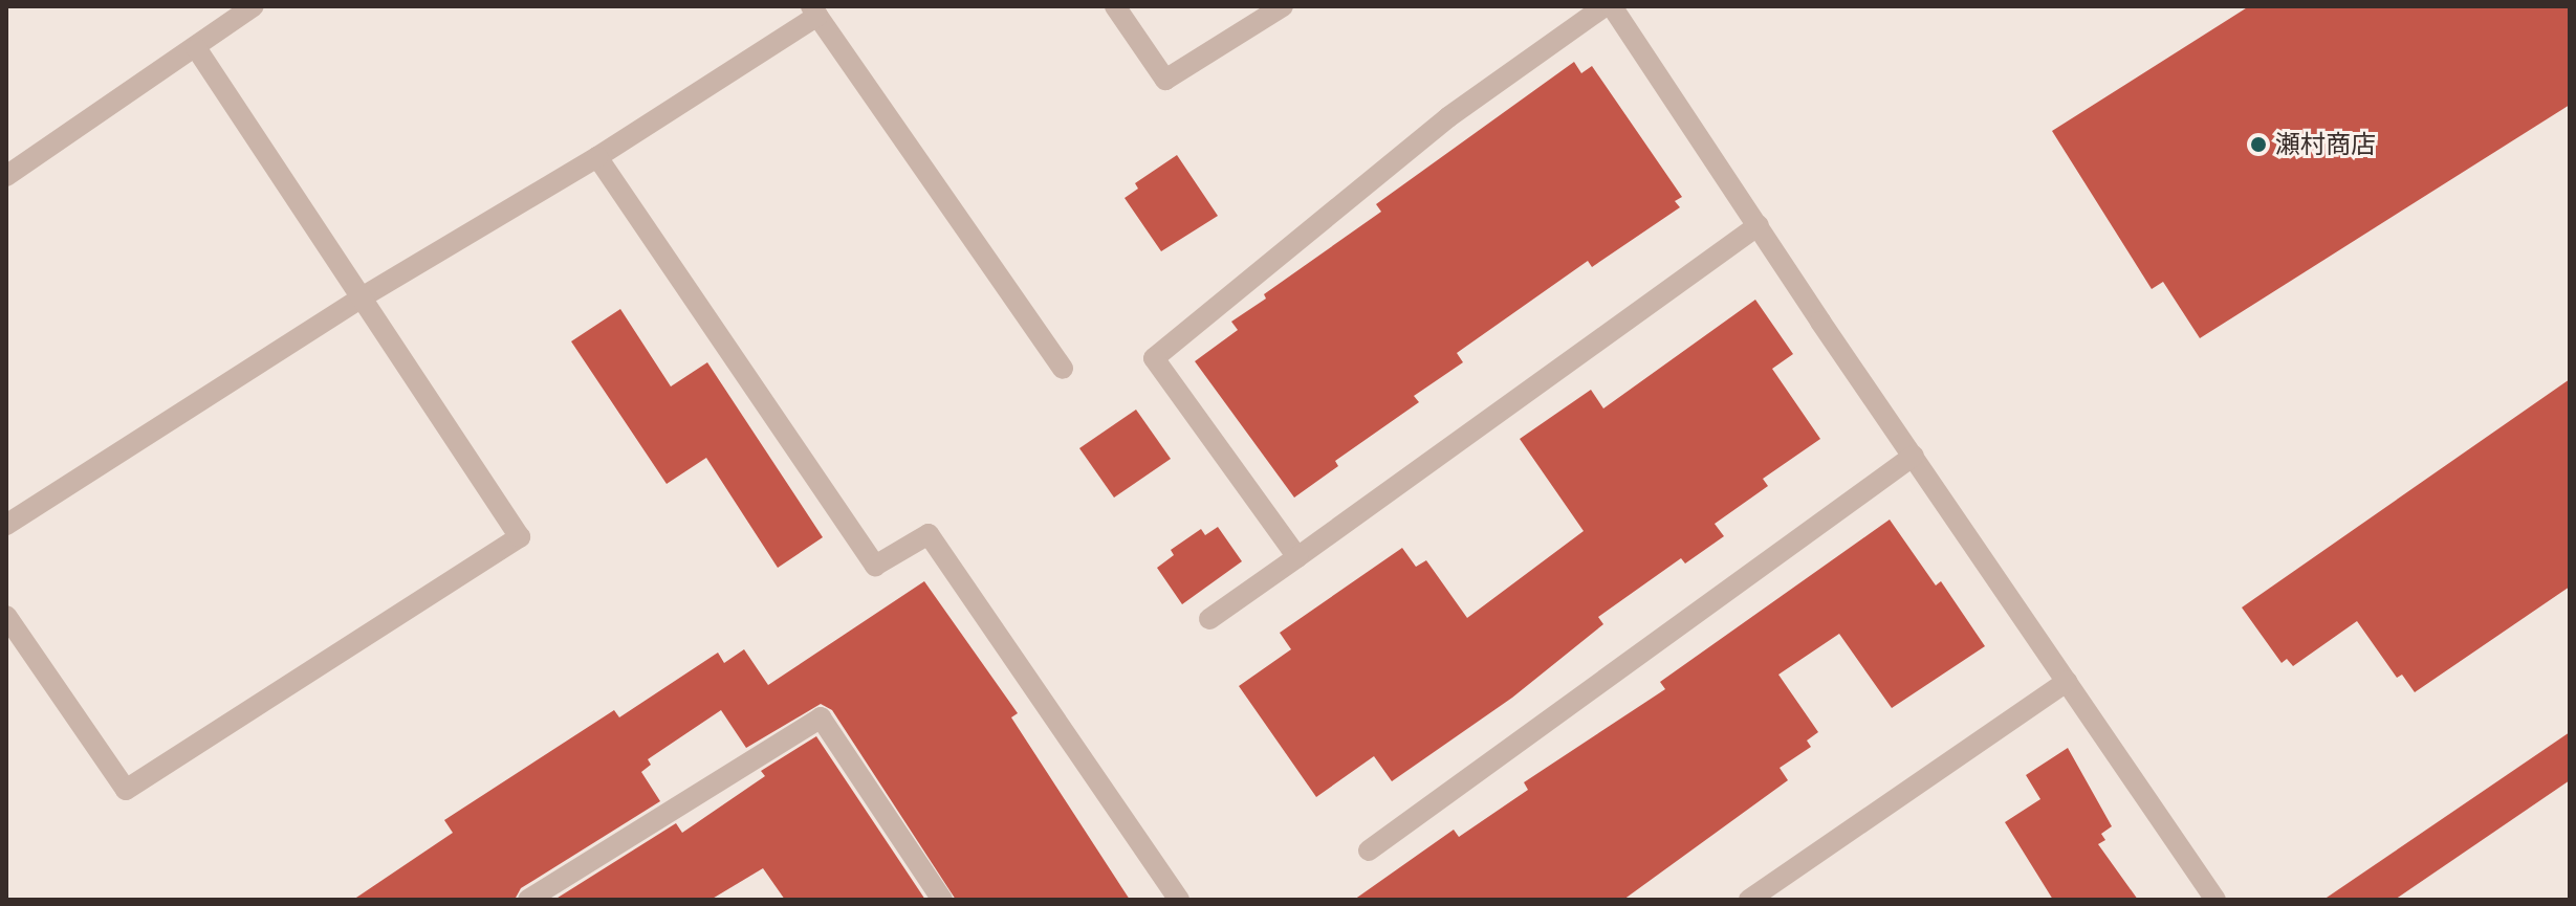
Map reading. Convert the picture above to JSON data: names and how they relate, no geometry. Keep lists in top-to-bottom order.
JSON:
{
  "places": ["瀬村商店"]
}
